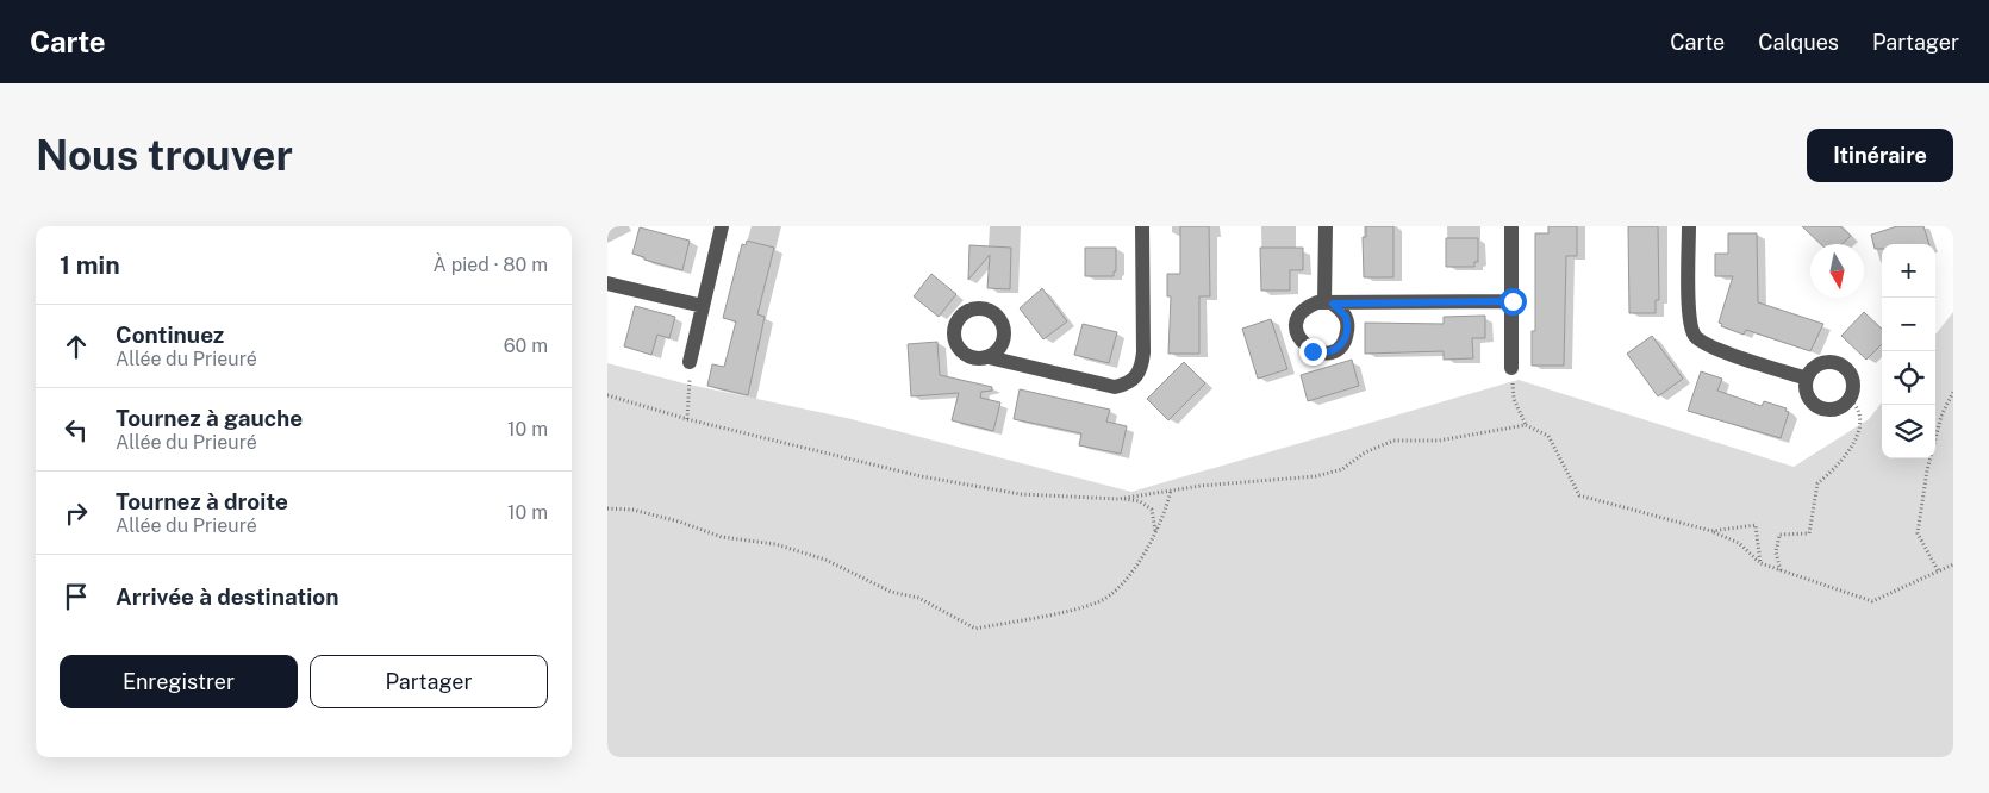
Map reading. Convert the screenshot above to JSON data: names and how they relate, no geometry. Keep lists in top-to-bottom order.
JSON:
{
  "north": "bottom",
  "page": {
    "header": "Carte",
    "nav": ["Carte", "Calques", "Partager"],
    "buttons": [
      "Itinéraire",
      ["Enregistrer", "Partager"]
    ],
    "title": "Nous trouver",
    "heading": ["1 min", "À pied · 80 m"],
    "map_buttons": ["+", "−"],
    "list": [
      ["Continuez", "Allée du Prieuré", "60 m"],
      ["Tournez à gauche", "Allée du Prieuré", "10 m"],
      ["Tournez à droite", "Allée du Prieuré", "10 m"],
      "Arrivée à destination"
    ]
  }
}
